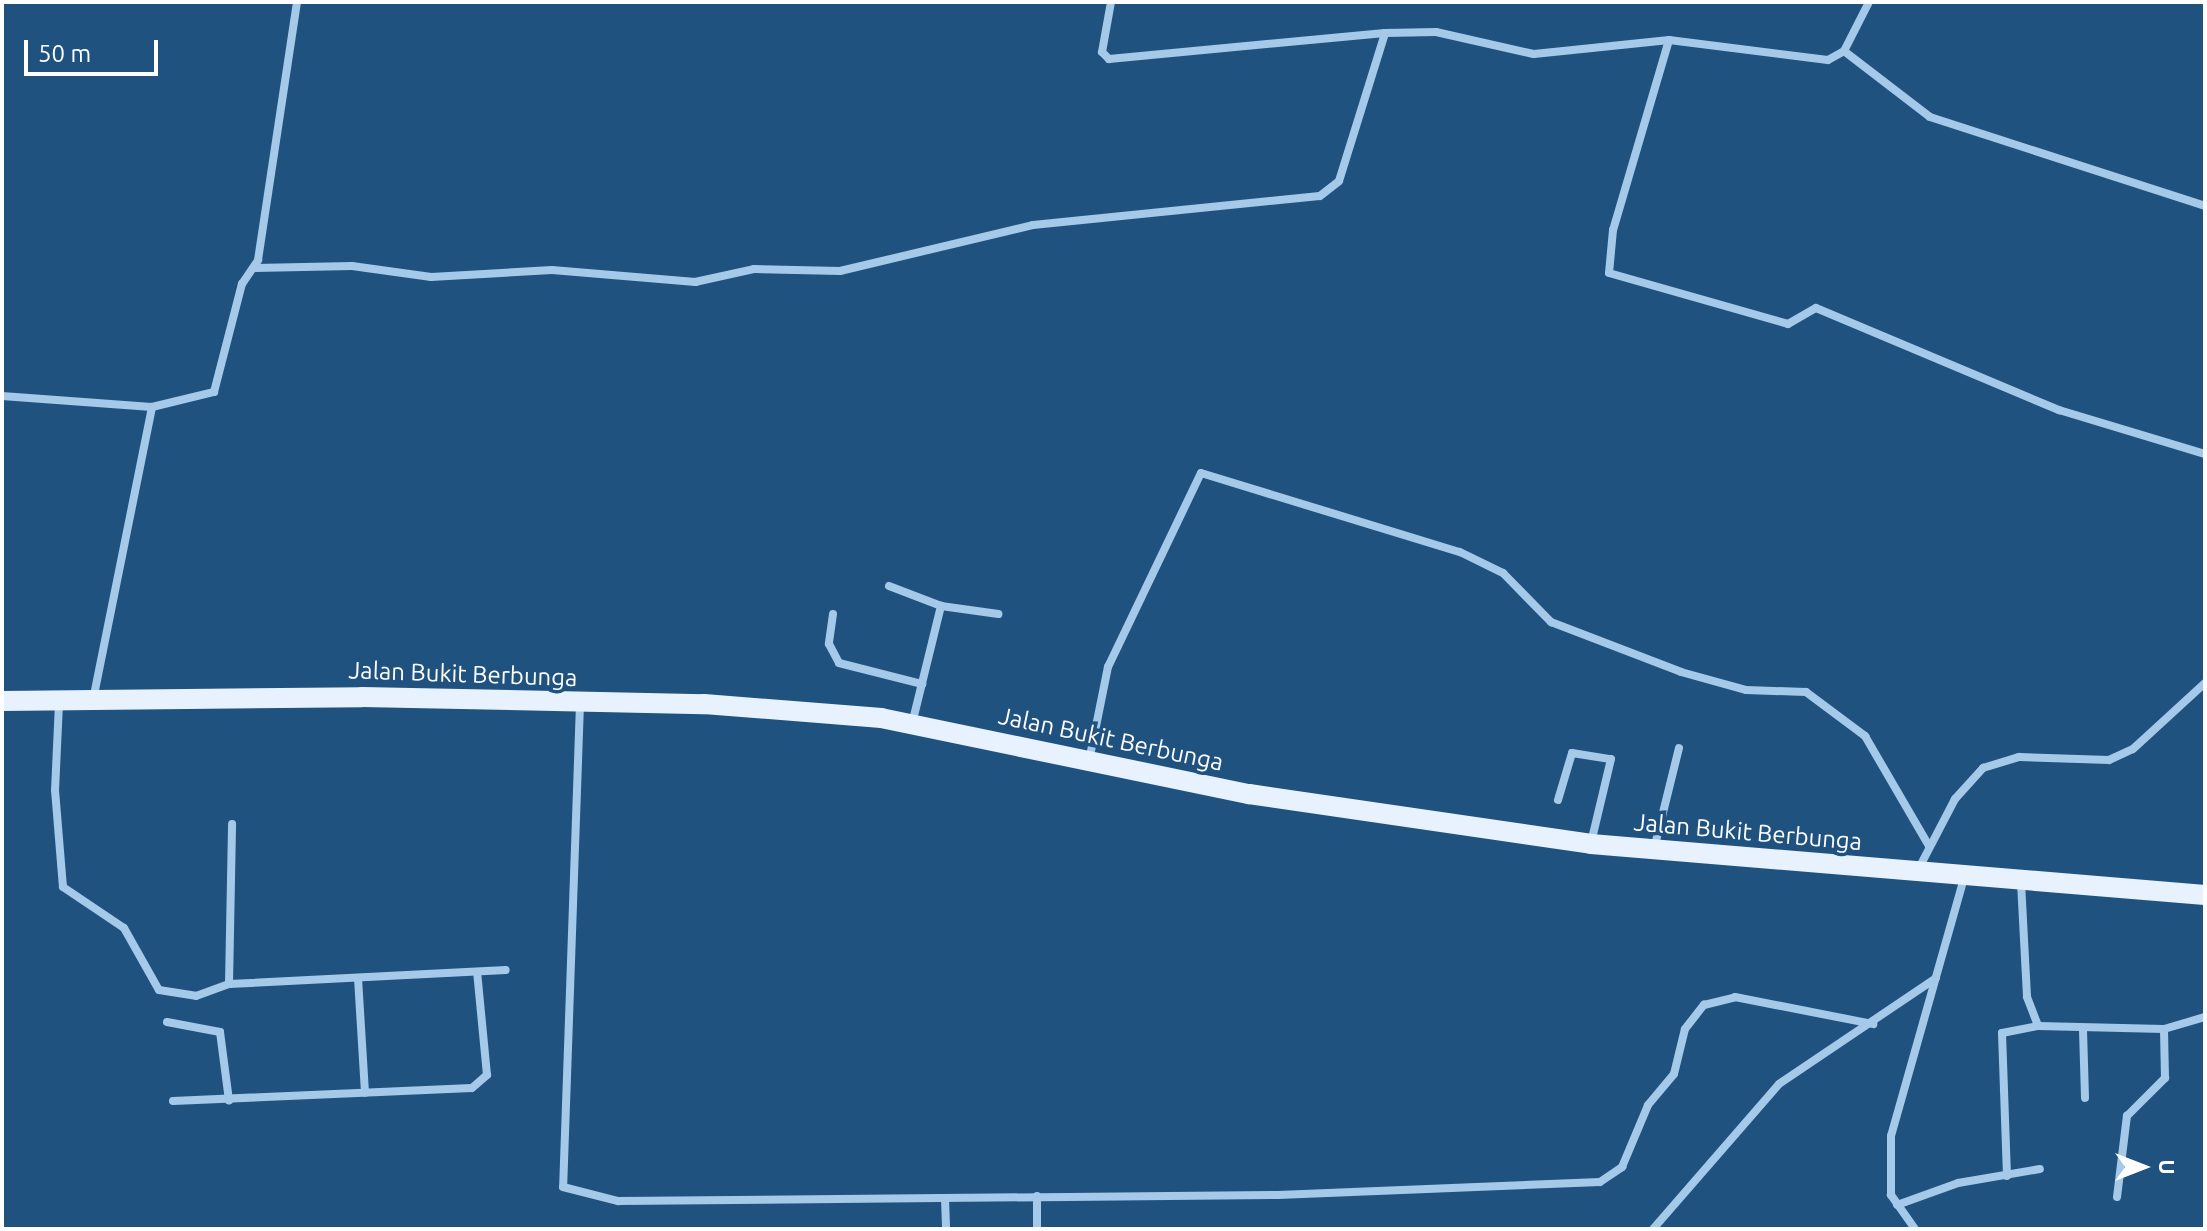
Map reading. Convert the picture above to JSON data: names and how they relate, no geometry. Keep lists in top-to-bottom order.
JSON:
{
  "streets": {
    "main road": ["Jalan Bukit Berbunga"]
  },
  "scale_bar": "50 m",
  "north": "right"
}
